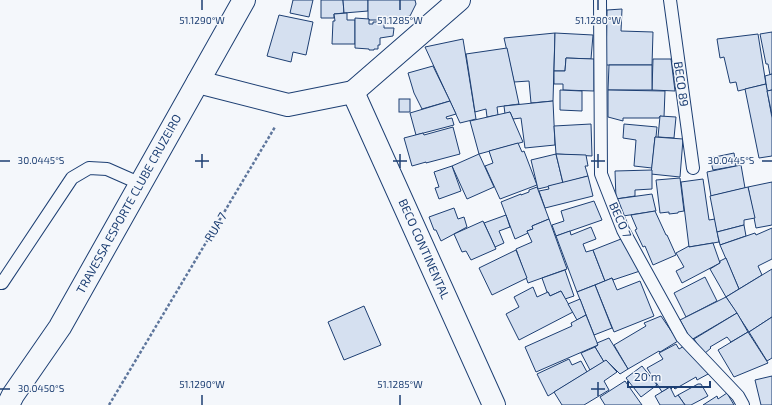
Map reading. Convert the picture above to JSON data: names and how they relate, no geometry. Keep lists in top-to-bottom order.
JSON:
{
  "streets": {
    "street": ["TRAVESSA ESPORTE CLUBE CRUZEIRO", "BECO CONTINENTAL"],
    "lane": ["BECO 89", "BECO 7"],
    "path": ["RUA 7"]
  },
  "scale_bar": "20 m",
  "coordinates": [
    "51.1290°W",
    "51.1285°W",
    "51.1280°W",
    "30.0445°S",
    "30.0450°S"
  ]
}
